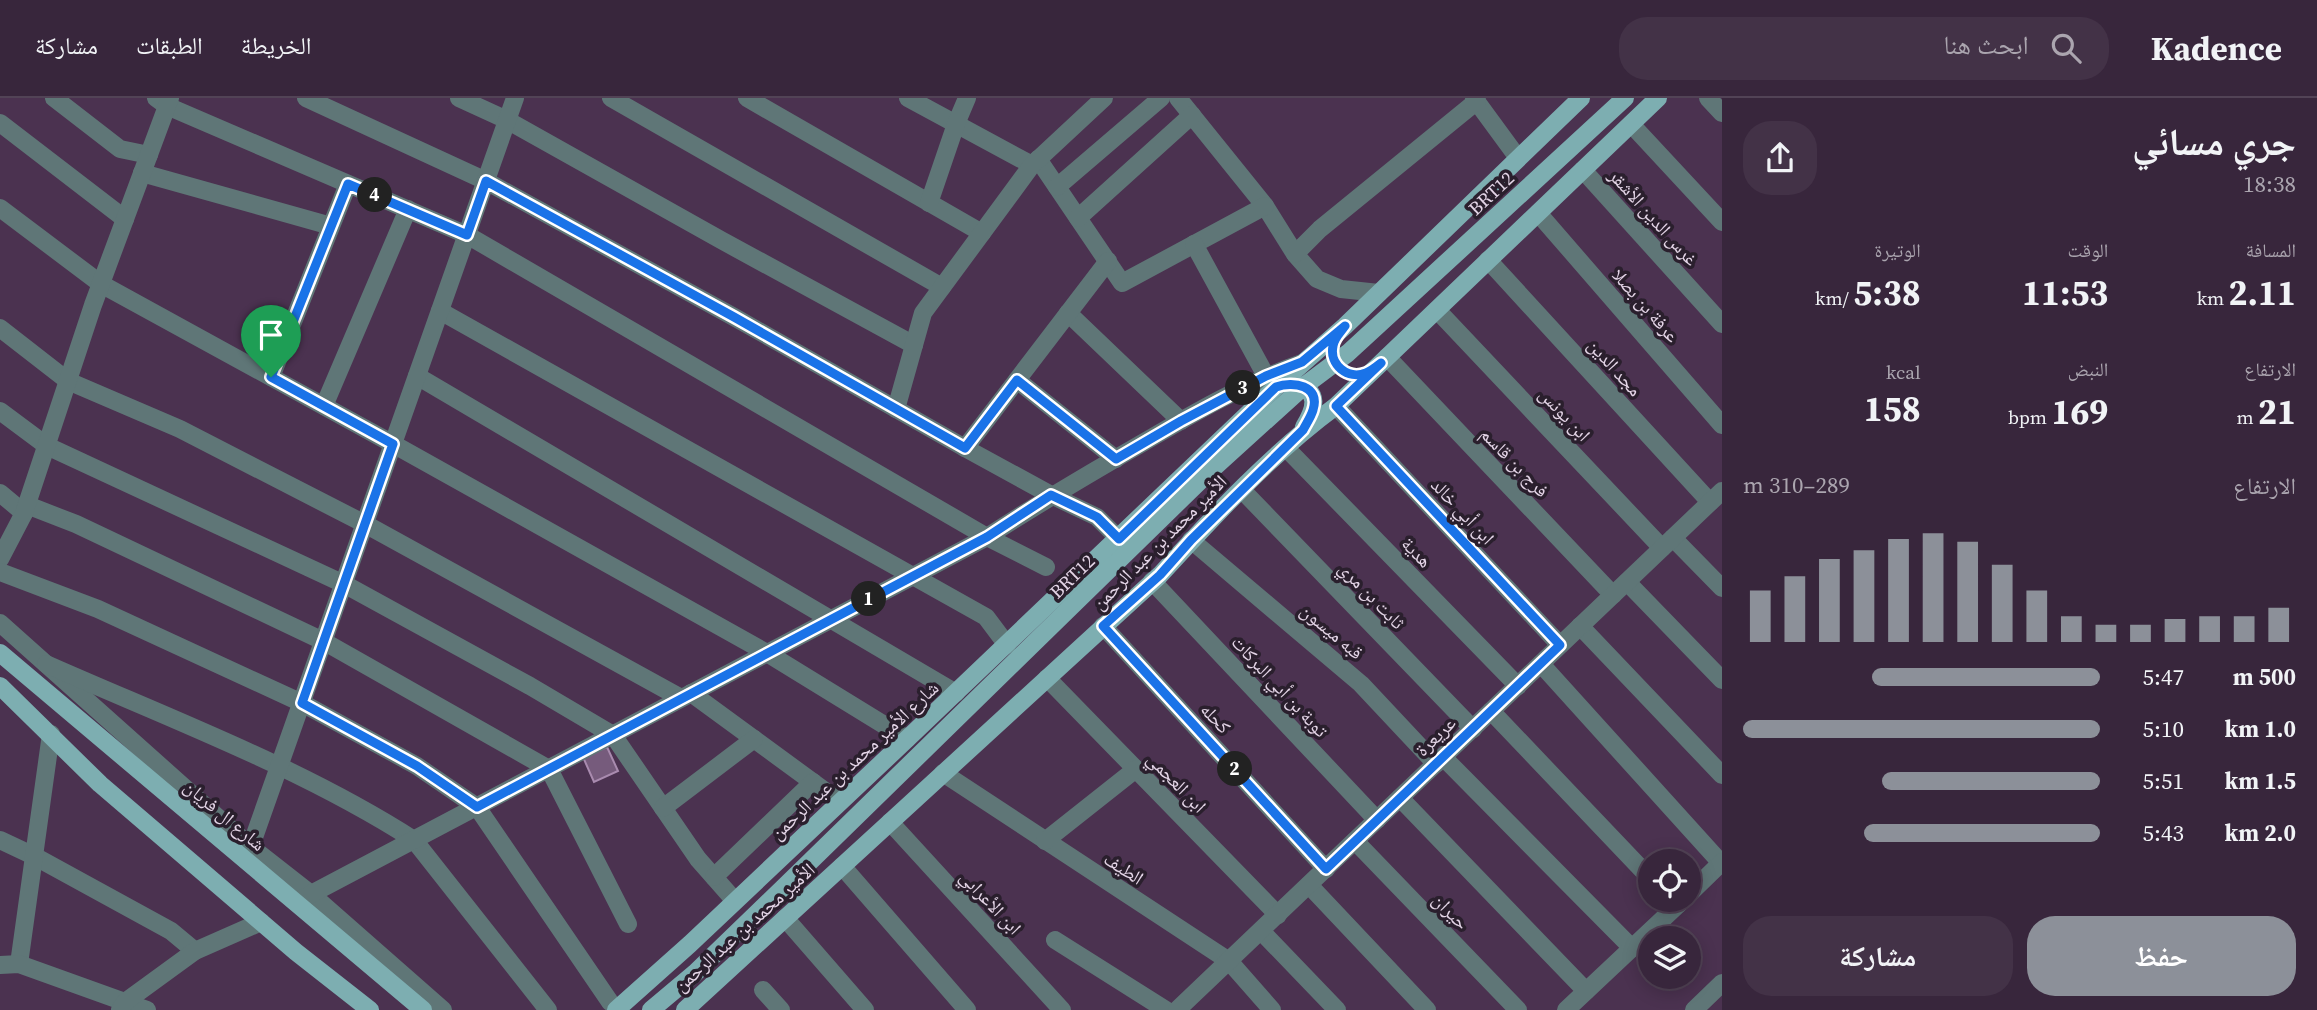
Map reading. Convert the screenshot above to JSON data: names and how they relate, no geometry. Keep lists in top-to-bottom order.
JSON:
{
  "streets": {
    "main road": [
      "BRT12",
      "الأمير محمد بن عبد الرحمن",
      "شارع الأمير محمد بن عبد الرحمن",
      "شارع ال فريان"
    ],
    "street": [
      "غرس الدين الأشقر",
      "عرفة بن بصلا",
      "مجد الدين",
      "ابن يونس",
      "فرج بن قاسم",
      "ابن أبي خالد",
      "هدية",
      "ثابت بن مري",
      "قبه ميسون",
      "توبة بن أبي البركات",
      "كحله",
      "عريعرة",
      "ابن العجمي",
      "الطيف",
      "ابن الأعرابي",
      "حيران"
    ]
  },
  "crossings": [
    ["غرس الدين الأشقر", "الأمير محمد بن عبد الرحمن"],
    ["عرفة بن بصلا", "الأمير محمد بن عبد الرحمن"],
    ["مجد الدين", "الأمير محمد بن عبد الرحمن"],
    ["مجد الدين", "عريعرة"],
    ["ابن يونس", "الأمير محمد بن عبد الرحمن"],
    ["ابن يونس", "عريعرة"],
    ["فرج بن قاسم", "الأمير محمد بن عبد الرحمن"],
    ["فرج بن قاسم", "عريعرة"],
    ["ابن أبي خالد", "الأمير محمد بن عبد الرحمن"],
    ["ابن أبي خالد", "عريعرة"],
    ["الأمير محمد بن عبد الرحمن", "هدية"],
    ["الأمير محمد بن عبد الرحمن", "ثابت بن مري"],
    ["الأمير محمد بن عبد الرحمن", "قبه ميسون"],
    ["الأمير محمد بن عبد الرحمن", "توبة بن أبي البركات"],
    ["الأمير محمد بن عبد الرحمن", "كحله"],
    ["الأمير محمد بن عبد الرحمن", "شارع الأمير محمد بن عبد الرحمن"],
    ["الأمير محمد بن عبد الرحمن", "ابن العجمي"],
    ["الأمير محمد بن عبد الرحمن", "الطيف"],
    ["الأمير محمد بن عبد الرحمن", "ابن الأعرابي"],
    ["هدية", "عريعرة"],
    ["ثابت بن مري", "عريعرة"],
    ["قبه ميسون", "عريعرة"],
    ["توبة بن أبي البركات", "عريعرة"],
    ["كحله", "عريعرة"],
    ["عريعرة", "ابن العجمي"],
    ["عريعرة", "الطيف"],
    ["عريعرة", "حيران"]
  ],
  "page": {
    "header": "Kadence",
    "search": "ابحث هنا",
    "nav": ["الخريطة", "الطبقات", "مشاركة"],
    "heading": ["جري مسائي", "18:38"],
    "pins": [
      "4",
      "3",
      "1",
      "2"
    ],
    "stats": [
      ["المسافة", "2.11 km"],
      ["الوقت", "11:53"],
      ["الوتيرة", "5:38 /km"],
      ["الارتفاع", "21 m"],
      ["النبض", "169 bpm"],
      ["kcal", "158"]
    ],
    "chart": ["الارتفاع", "289–310 m"],
    "list": [
      {
        "name": "500 m",
        "note": "5:47"
      },
      {
        "name": "1.0 km",
        "note": "5:10"
      },
      {
        "name": "1.5 km",
        "note": "5:51"
      },
      {
        "name": "2.0 km",
        "note": "5:43"
      }
    ],
    "buttons": ["حفظ", "مشاركة"]
  }
}
